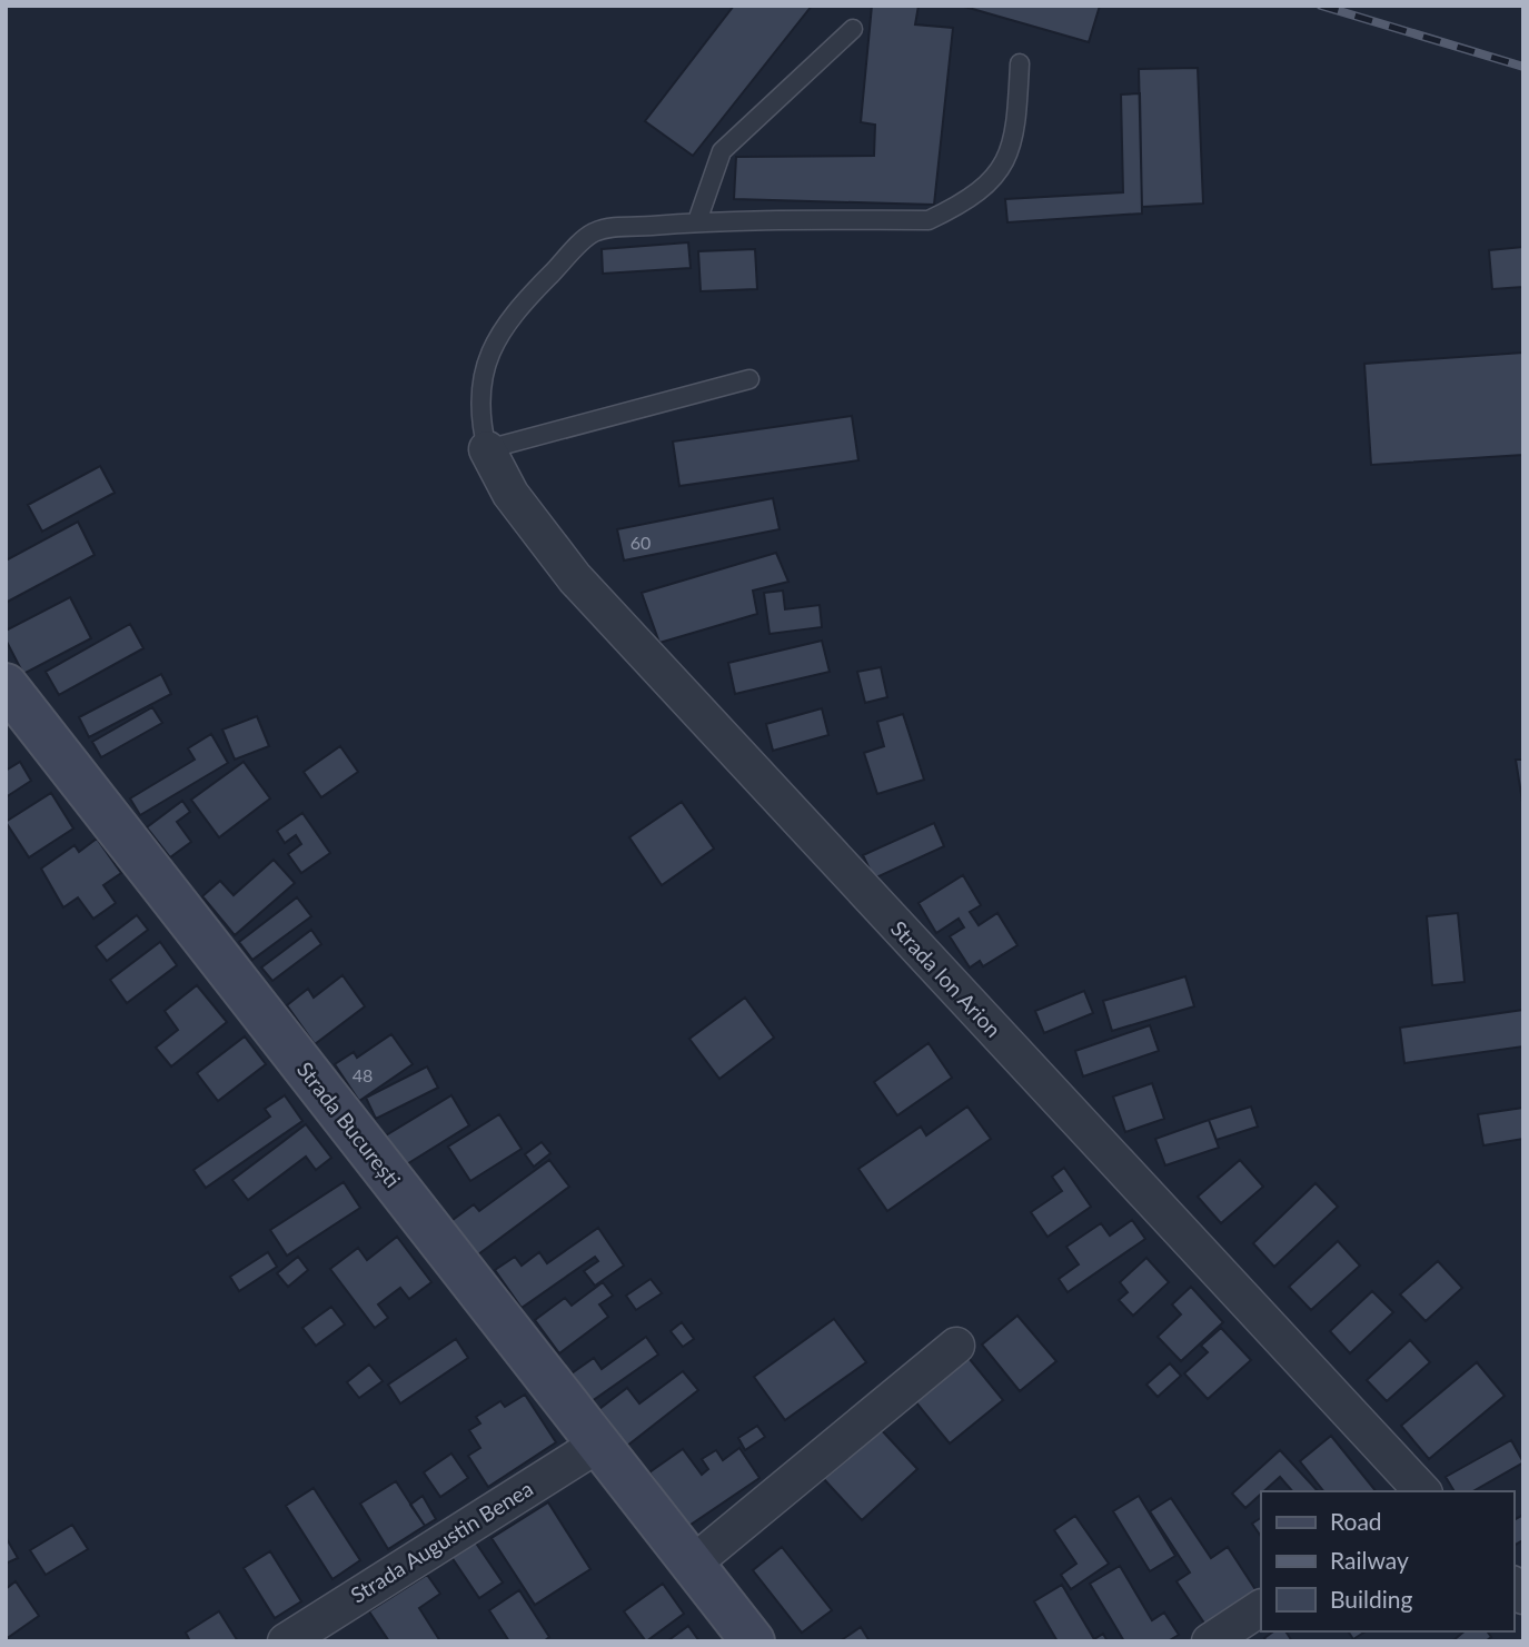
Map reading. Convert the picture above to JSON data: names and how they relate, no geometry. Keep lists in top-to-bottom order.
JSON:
{
  "streets": {
    "main road": ["Strada București"],
    "street": ["Strada Ion Arion", "Strada Augustin Benea"]
  },
  "crossings": [
    ["Strada București", "Strada Augustin Benea"]
  ],
  "house_numbers": ["60", "48"],
  "legend": ["Road", "Railway", "Building"]
}
